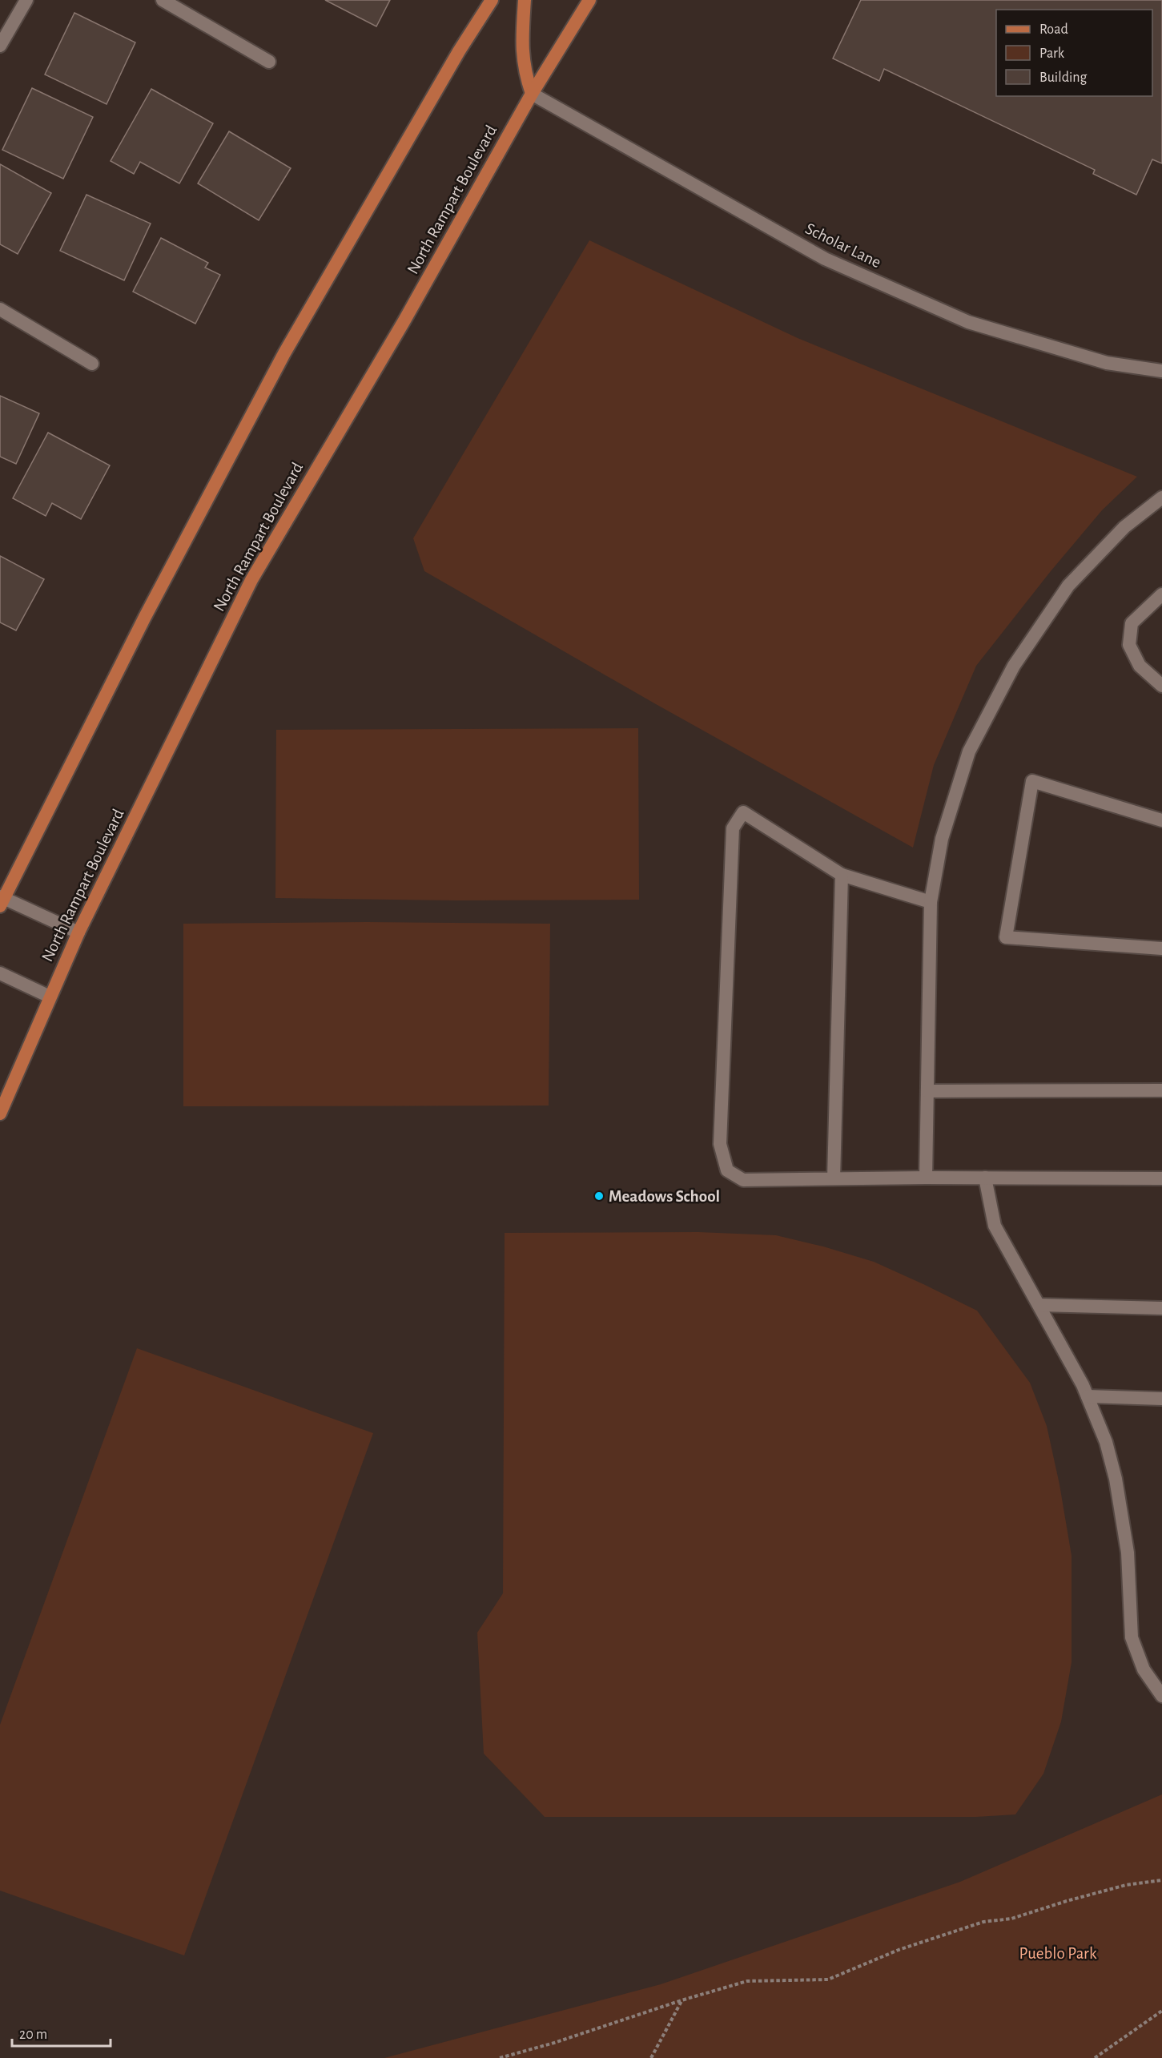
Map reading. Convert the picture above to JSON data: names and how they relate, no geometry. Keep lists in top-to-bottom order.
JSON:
{
  "streets": {
    "main road": ["North Rampart Boulevard"],
    "street": ["Scholar Lane"]
  },
  "crossings": [
    ["North Rampart Boulevard", "Scholar Lane"]
  ],
  "parks": ["Pueblo Park"],
  "places": ["Meadows School"],
  "legend": ["Road", "Park", "Building"],
  "scale_bar": "20 m"
}
